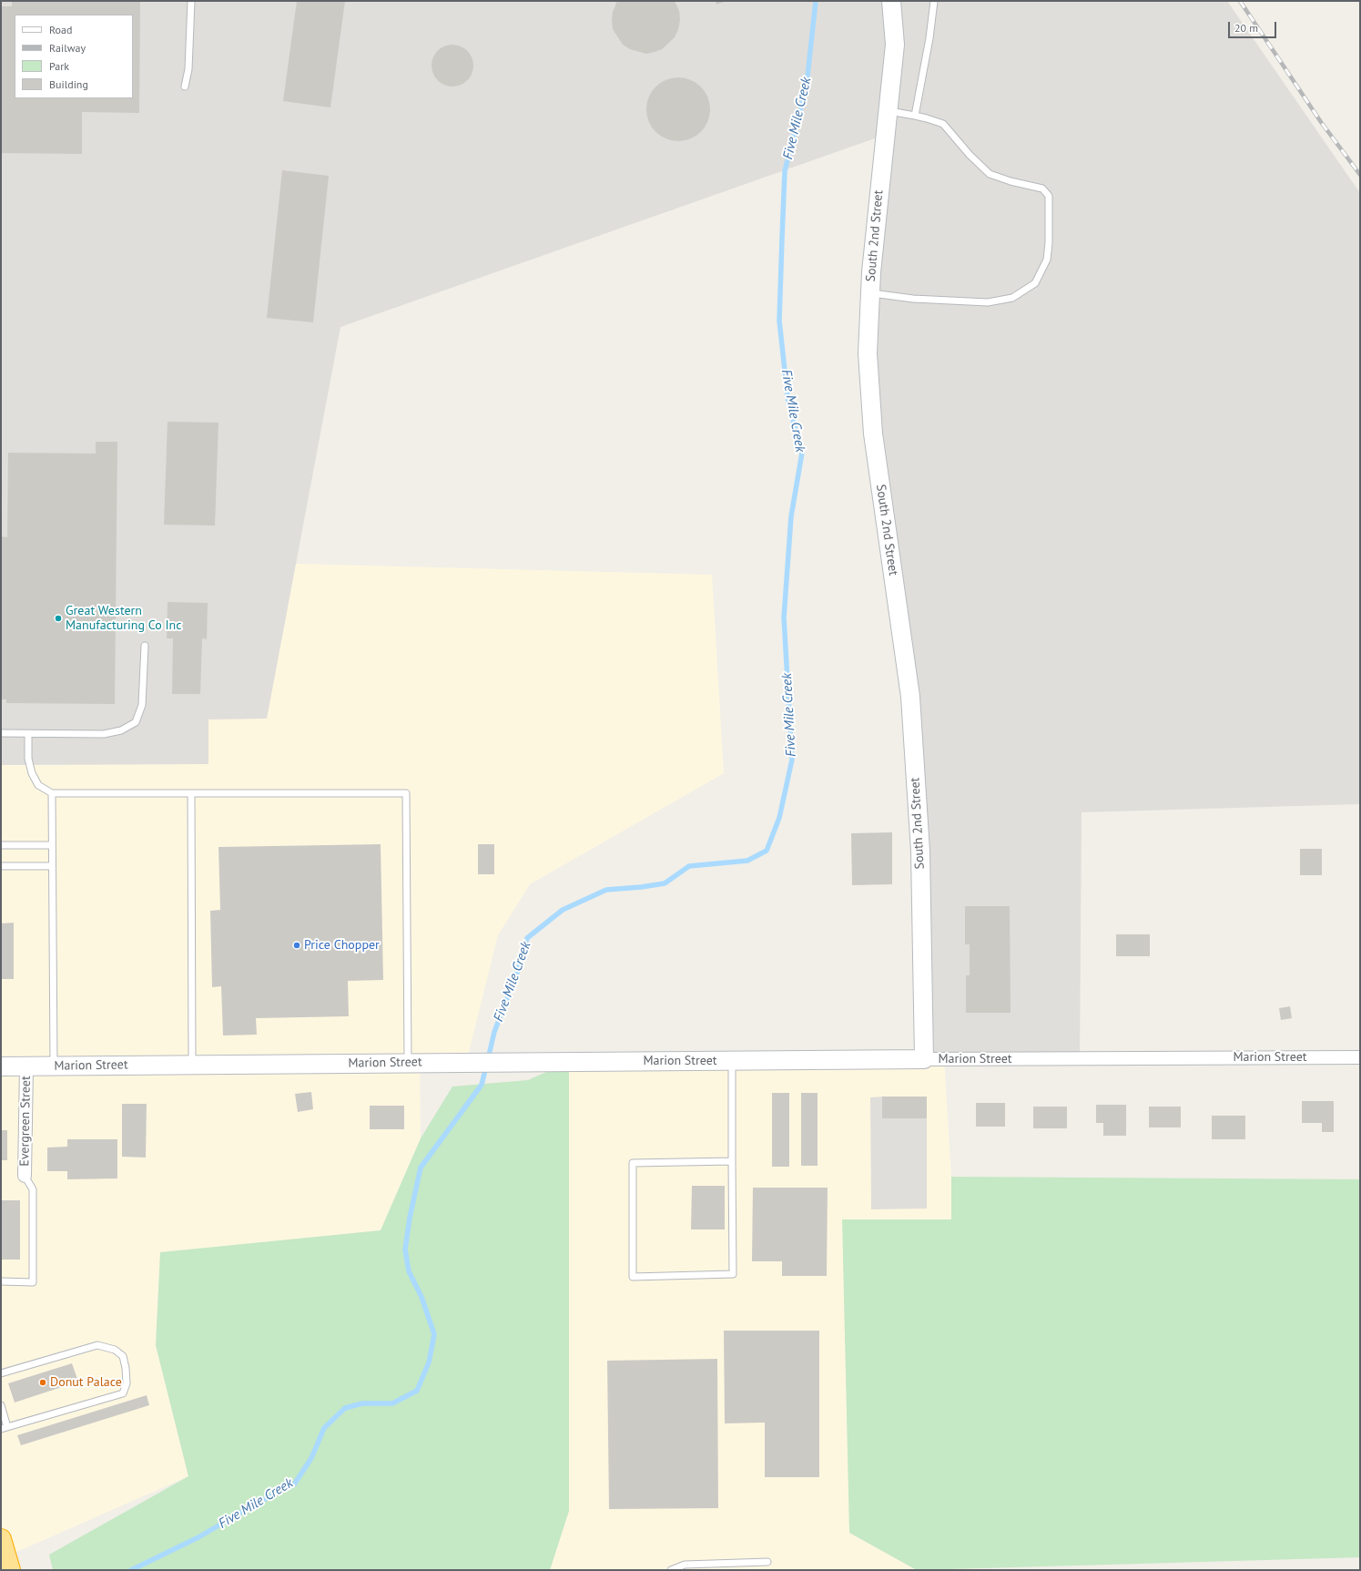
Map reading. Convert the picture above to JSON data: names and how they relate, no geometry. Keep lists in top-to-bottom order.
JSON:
{
  "streets": {
    "street": ["South 2nd Street", "Marion Street", "Evergreen Street"]
  },
  "crossings": [
    ["South 2nd Street", "Marion Street"],
    ["Marion Street", "Evergreen Street"]
  ],
  "water": ["Five Mile Creek"],
  "places": ["Great Western Manufacturing Co Inc", "Price Chopper", "Donut Palace"],
  "legend": [
    "Road",
    "Railway",
    "Park",
    "Building"
  ],
  "scale_bar": "20 m"
}
